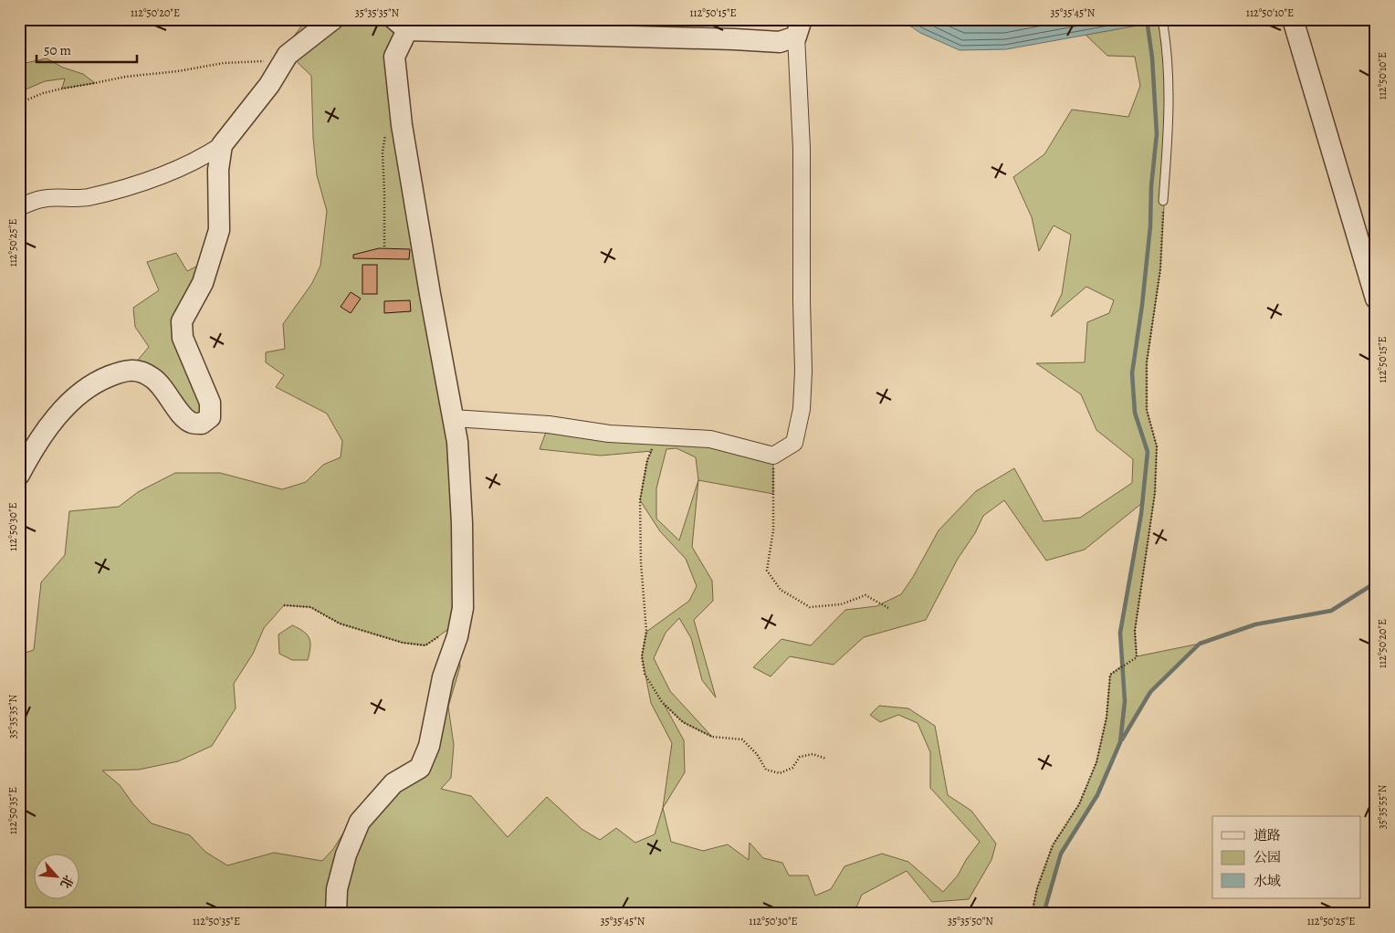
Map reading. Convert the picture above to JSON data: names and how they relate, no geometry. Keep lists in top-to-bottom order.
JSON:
{
  "legend": ["道路", "公园", "水域"],
  "scale_bar": "50 m",
  "north": "bottom right",
  "coordinates": [
    "112°50'20\"E",
    "35°35'35\"N",
    "112°50'15\"E",
    "35°35'45\"N",
    "112°50'10\"E",
    "112°50'25\"E",
    "112°50'30\"E",
    "35°35'55\"N",
    "112°50'35\"E",
    "35°35'50\"N"
  ]
}
